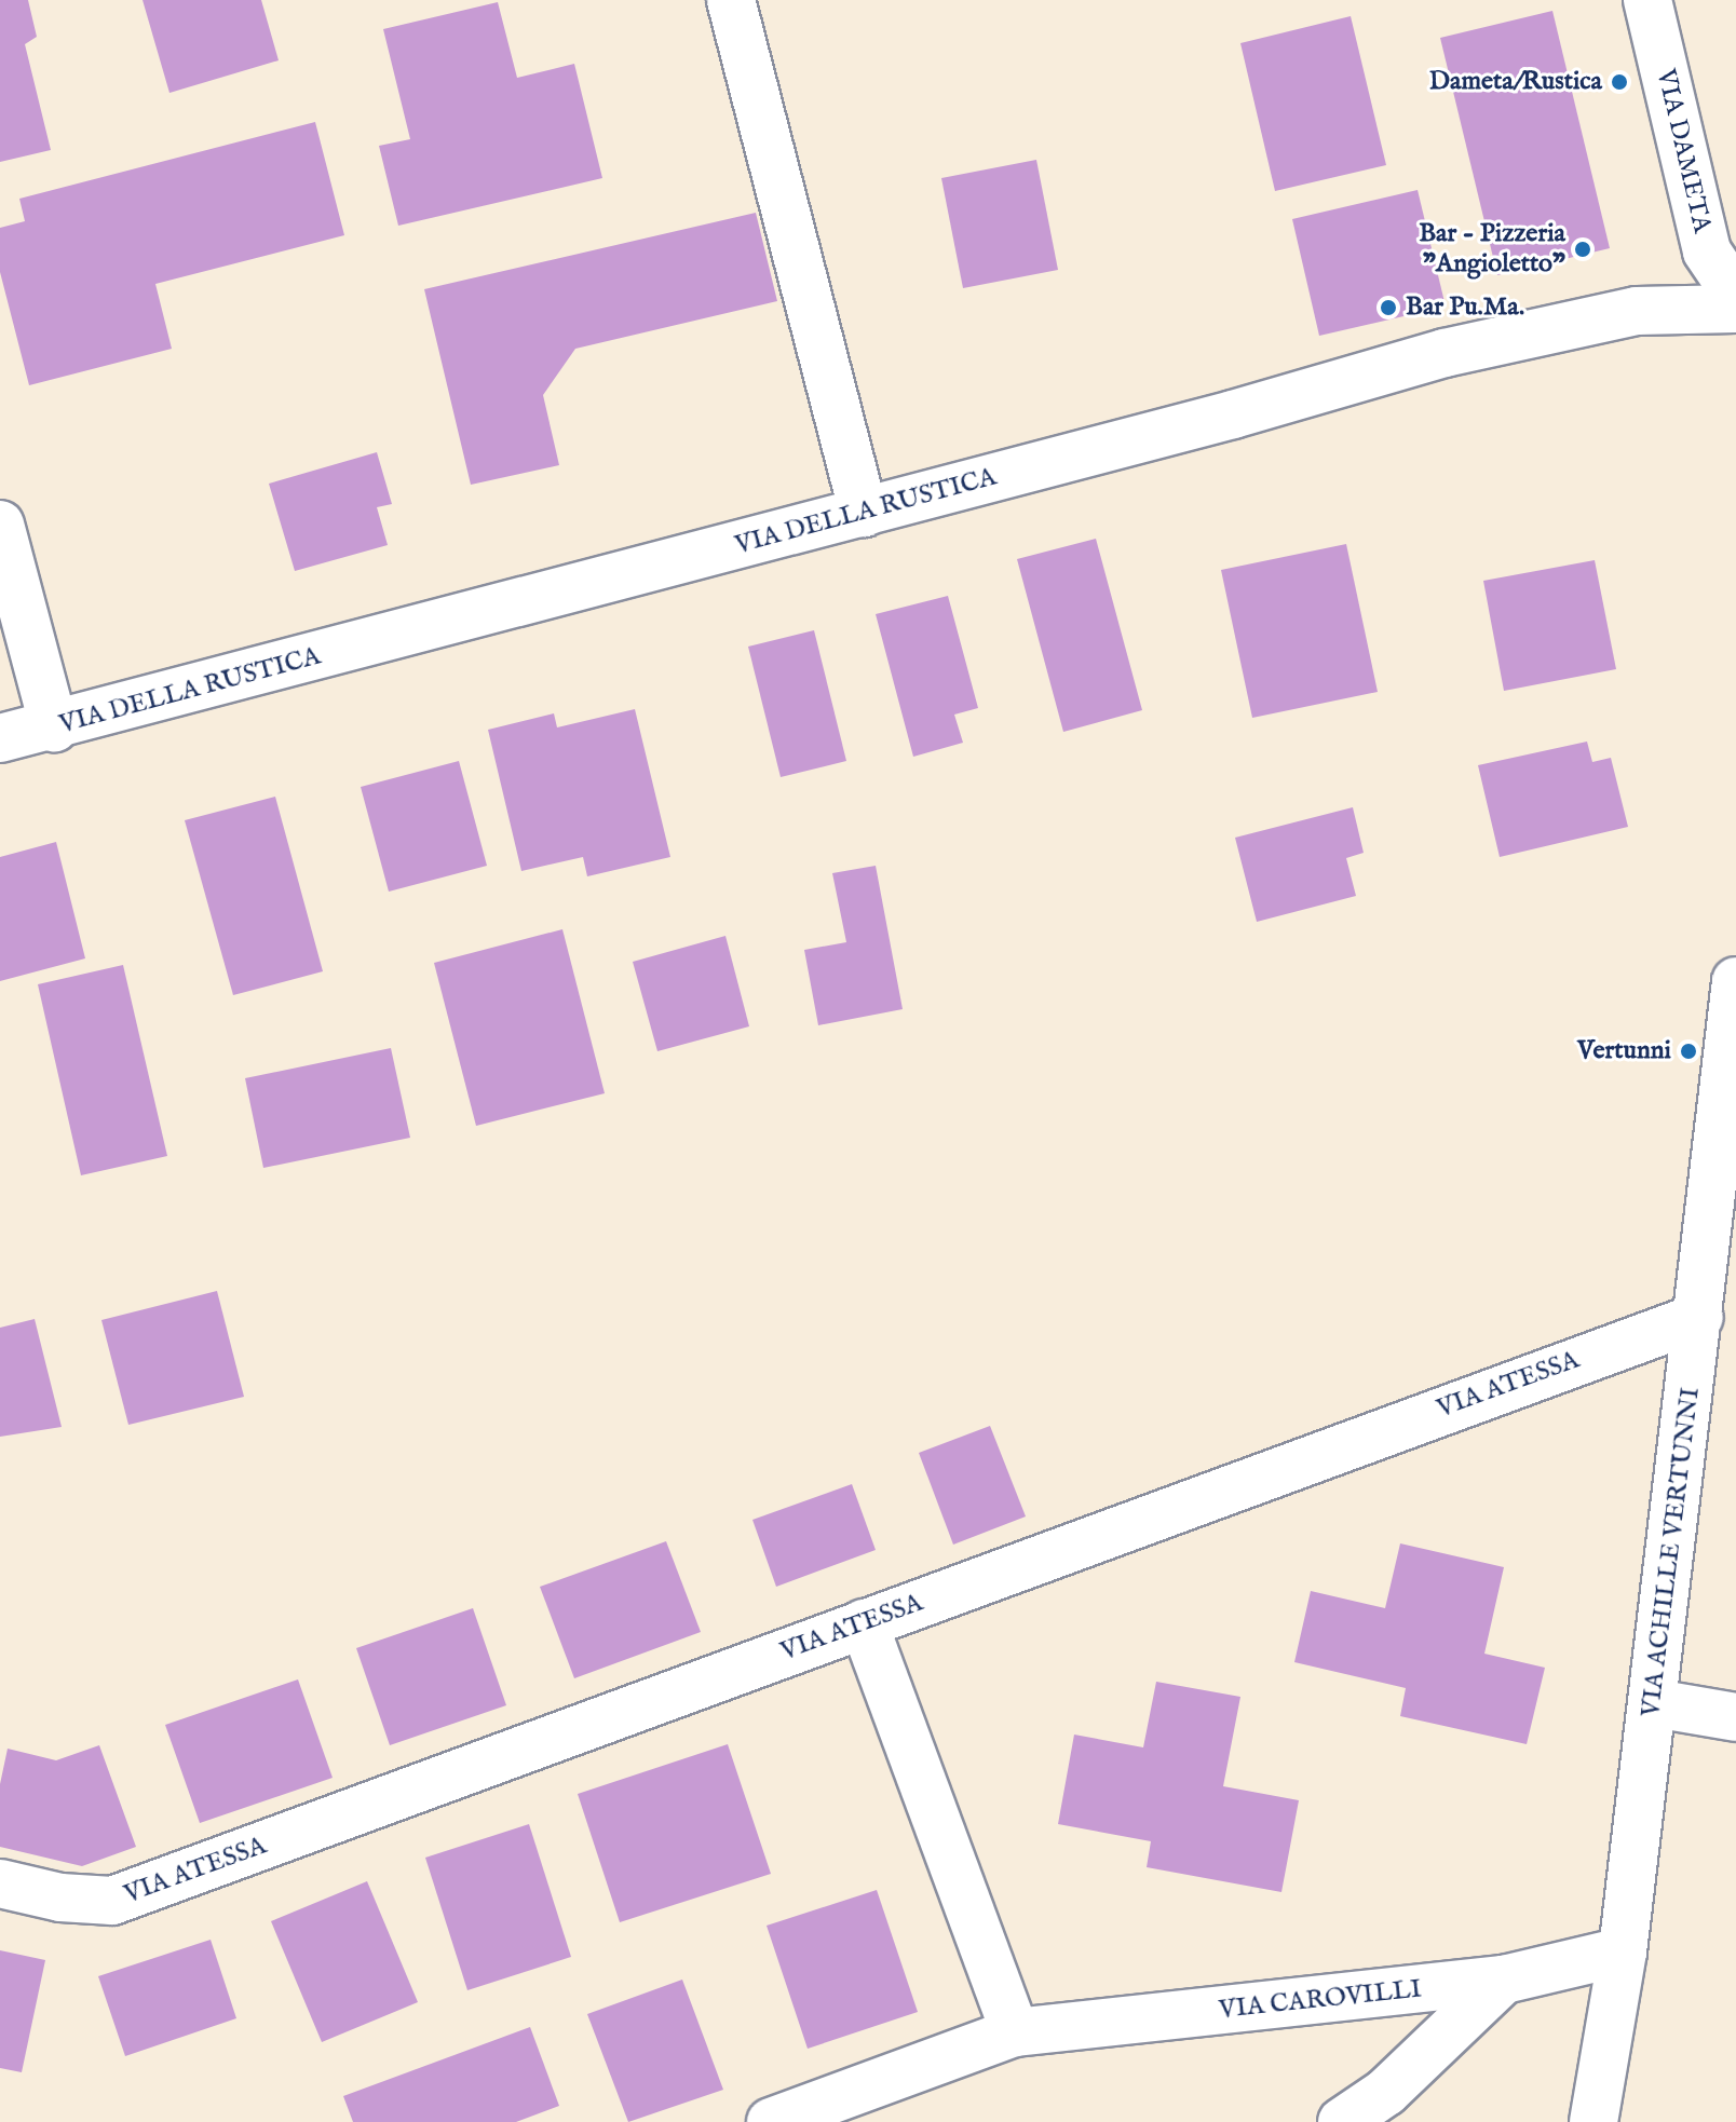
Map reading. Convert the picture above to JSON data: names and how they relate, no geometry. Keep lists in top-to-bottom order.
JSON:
{
  "streets": {
    "street": [
      "VIA DAMETA",
      "VIA DELLA RUSTICA",
      "VIA ATESSA",
      "VIA ACHILLE VERTUNNI",
      "VIA CAROVILLI"
    ]
  },
  "crossings": [
    ["VIA ATESSA", "VIA ACHILLE VERTUNNI"],
    ["VIA ACHILLE VERTUNNI", "VIA CAROVILLI"]
  ],
  "places": [
    "Dameta/Rustica",
    "Bar - Pizzeria \"Angioletto\"",
    "Bar Pu.Ma.",
    "Vertunni"
  ]
}
